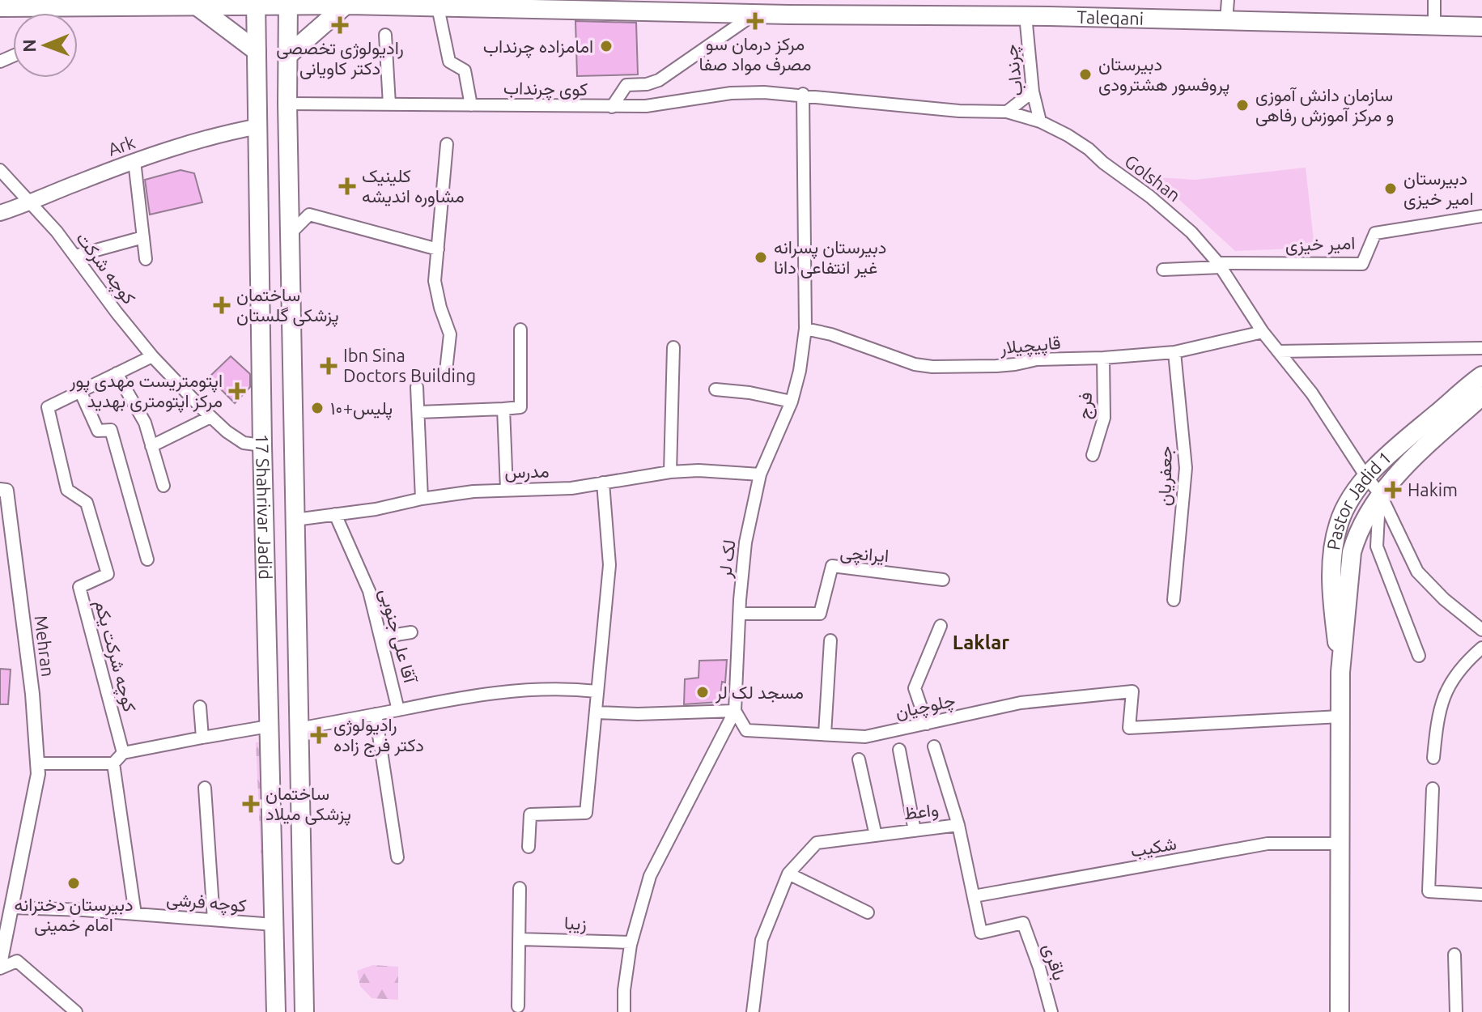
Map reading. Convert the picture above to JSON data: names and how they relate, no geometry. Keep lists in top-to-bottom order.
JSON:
{
  "streets": {
    "main road": [
      "Taleqani",
      "Ark",
      "Pastor Jadid 1",
      "17 Shahrivar Jadid"
    ],
    "street": [
      "چرنداب",
      "کوی چرنداب",
      "Golshan",
      "امیر خیزی",
      "کوچه شرکت",
      "قاپیچیلار",
      "فرج",
      "مدرس",
      "جعفریان",
      "ایرانچی",
      "لک لر",
      "آقا علی جنوبی",
      "Mehran",
      "کوچه شرکت یکم",
      "چلوچیان",
      "واعظ",
      "شکیب",
      "کوچه فرشی",
      "زیبا",
      "باقری"
    ]
  },
  "crossings": [
    ["Taleqani", "چرنداب"],
    ["Taleqani", "17 Shahrivar Jadid"],
    ["چرنداب", "Golshan"],
    ["کوی چرنداب", "Golshan"],
    ["کوی چرنداب", "17 Shahrivar Jadid"],
    ["کوی چرنداب", "لک لر"],
    ["Ark", "کوچه شرکت"],
    ["Ark", "17 Shahrivar Jadid"],
    ["Golshan", "امیر خیزی"],
    ["Golshan", "قاپیچیلار"],
    ["Golshan", "Pastor Jadid 1"],
    ["Golshan", "لک لر"],
    ["کوچه شرکت", "17 Shahrivar Jadid"],
    ["قاپیچیلار", "فرج"],
    ["قاپیچیلار", "جعفریان"],
    ["قاپیچیلار", "لک لر"],
    ["مدرس", "17 Shahrivar Jadid"],
    ["مدرس", "لک لر"],
    ["مدرس", "آقا علی جنوبی"],
    ["Pastor Jadid 1", "چلوچیان"],
    ["Pastor Jadid 1", "شکیب"],
    ["17 Shahrivar Jadid", "آقا علی جنوبی"],
    ["17 Shahrivar Jadid", "کوچه فرشی"],
    ["ایرانچی", "لک لر"],
    ["لک لر", "چلوچیان"],
    ["لک لر", "زیبا"],
    ["Mehran", "کوچه فرشی"],
    ["واعظ", "شکیب"],
    ["واعظ", "باقری"]
  ],
  "districts": ["Laklar"],
  "places": {
    "health": [
      "مرکز درمان سو مصرف مواد صفا",
      "رادیولوژی تخصصی دکتر کاویانی",
      "کلینیک مشاوره اندیشه",
      "ساختمان پزشکی گلستان",
      "Ibn Sina Doctors Building",
      "اپتومتریست مهدی پور مرکز اپتومتری بهدید",
      "Hakim",
      "رادیولوژی دکتر فرج زاده",
      "ساختمان پزشکی میلاد"
    ],
    "other": [
      "امامزاده چرنداب",
      "دبیرستان پروفسور هشترودی",
      "سازمان دانش آموزی و مرکز آموزش رفاهی",
      "دبیرستان امیر خیزی",
      "دبیرستان پسرانه غیر انتفاعی دانا",
      "پلیس+۱۰",
      "مسجد لک لر",
      "دبیرستان دخترانه امام خمینی"
    ]
  },
  "north": "left"
}
